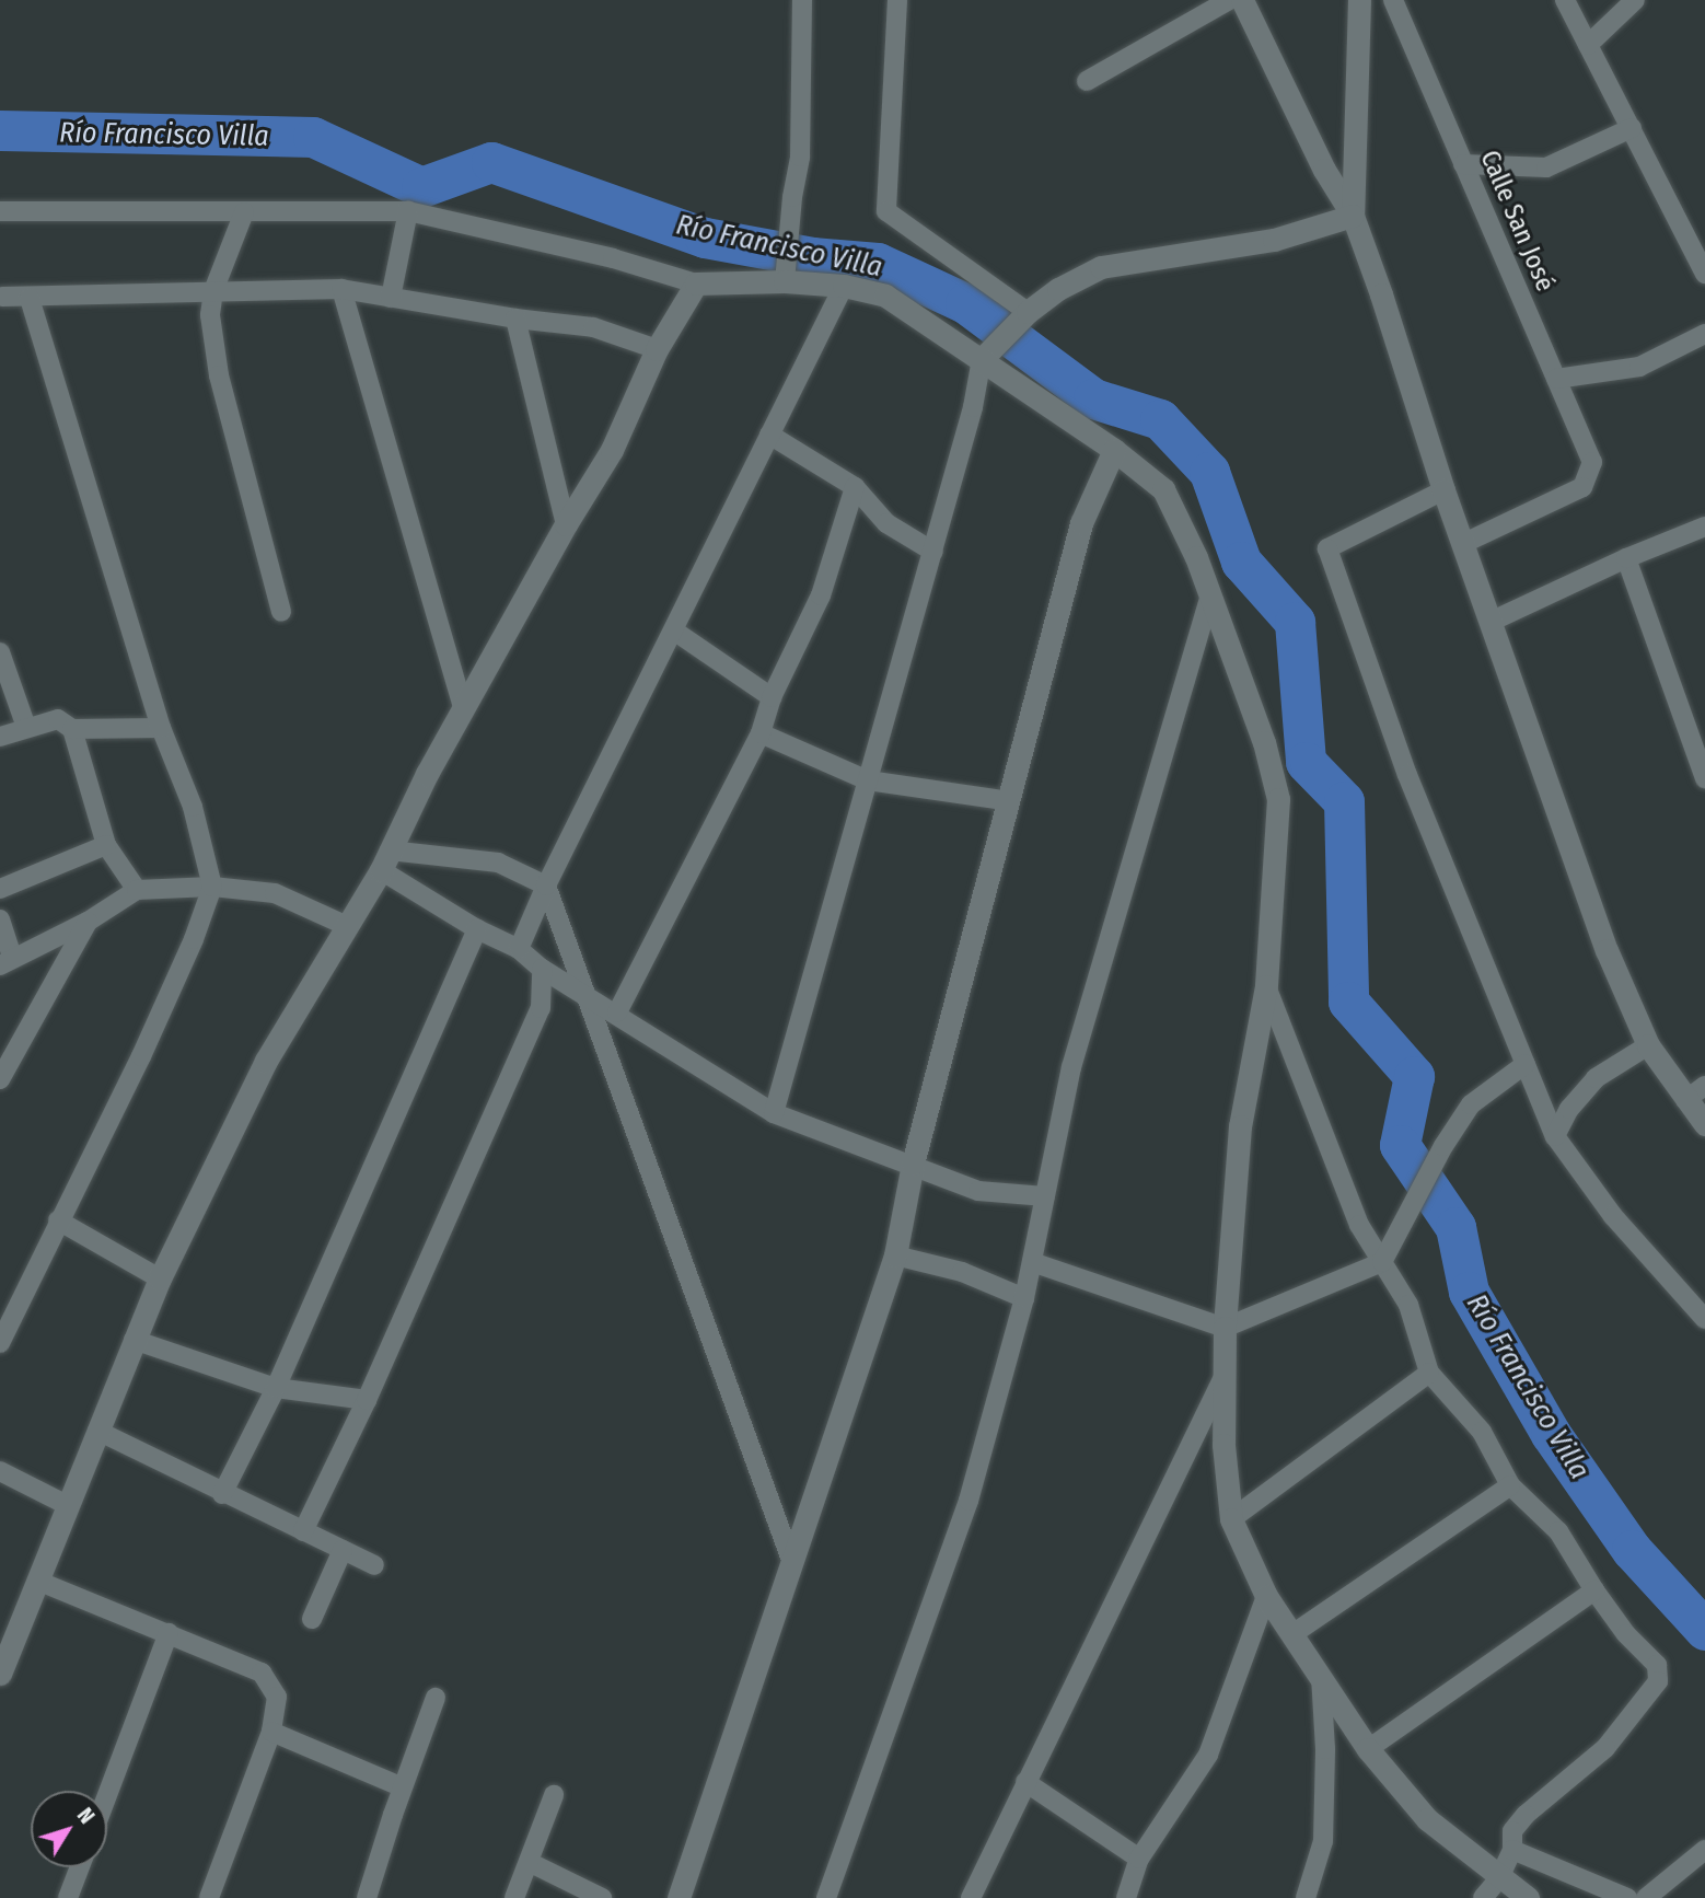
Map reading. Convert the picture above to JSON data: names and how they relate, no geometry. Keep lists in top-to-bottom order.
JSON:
{
  "streets": {
    "street": ["Calle San José"]
  },
  "water": ["Río Francisco Villa"],
  "north": "top right"
}
